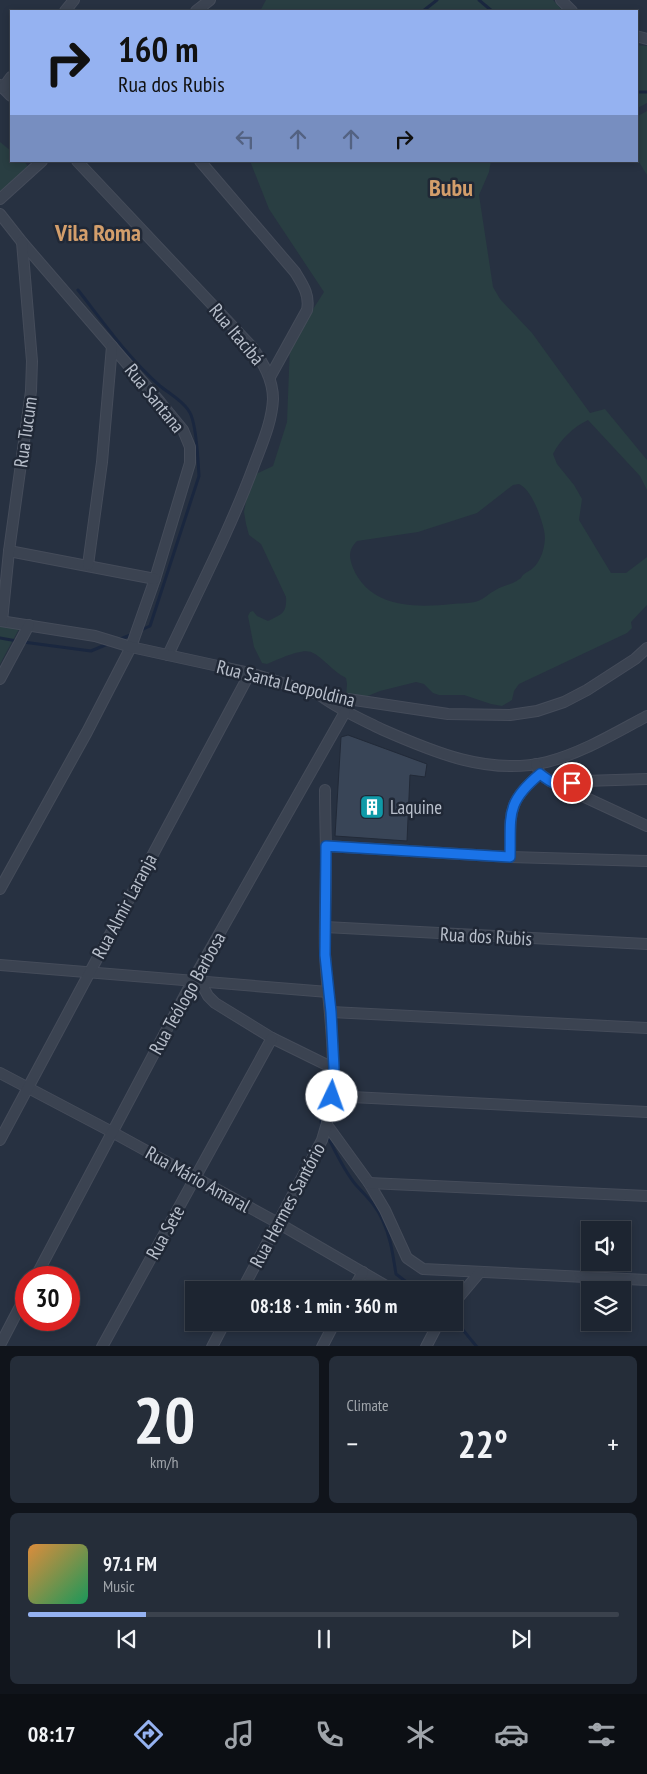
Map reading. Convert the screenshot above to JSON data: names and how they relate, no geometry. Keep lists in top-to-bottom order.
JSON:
{
  "streets": {
    "street": [
      "Rua Itacibá",
      "Rua Santana",
      "Rua Tucum",
      "Rua Santa Leopoldina",
      "Rua Almir Laranja",
      "Rua dos Rubis",
      "Rua Teólogo Barbosa",
      "Rua Mário Amaral",
      "Rua Hermes Santório",
      "Rua Sete"
    ]
  },
  "crossings": [
    ["Rua Itacibá", "Rua Santa Leopoldina"],
    ["Rua Santana", "Rua Tucum"],
    ["Rua Santana", "Rua Santa Leopoldina"],
    ["Rua Tucum", "Rua Santa Leopoldina"],
    ["Rua Santa Leopoldina", "Rua Almir Laranja"],
    ["Rua Almir Laranja", "Rua Mário Amaral"],
    ["Rua dos Rubis", "Rua Hermes Santório"],
    ["Rua Teólogo Barbosa", "Rua Mário Amaral"],
    ["Rua Mário Amaral", "Rua Hermes Santório"],
    ["Rua Mário Amaral", "Rua Sete"]
  ],
  "districts": ["Bubu", "Vila Roma"],
  "places": {
    "building": ["Laquine"]
  },
  "page": {
    "turn": ["160 m", "Rua dos Rubis"],
    "limit": "30",
    "trip": "08:18 · 1 min · 360 m",
    "tile": [
      ["20", "km/h"],
      "Climate"
    ],
    "heat": ["−", "22°", "+"],
    "song": ["97.1 FM", "Music"],
    "tabs": "08:17"
  }
}
